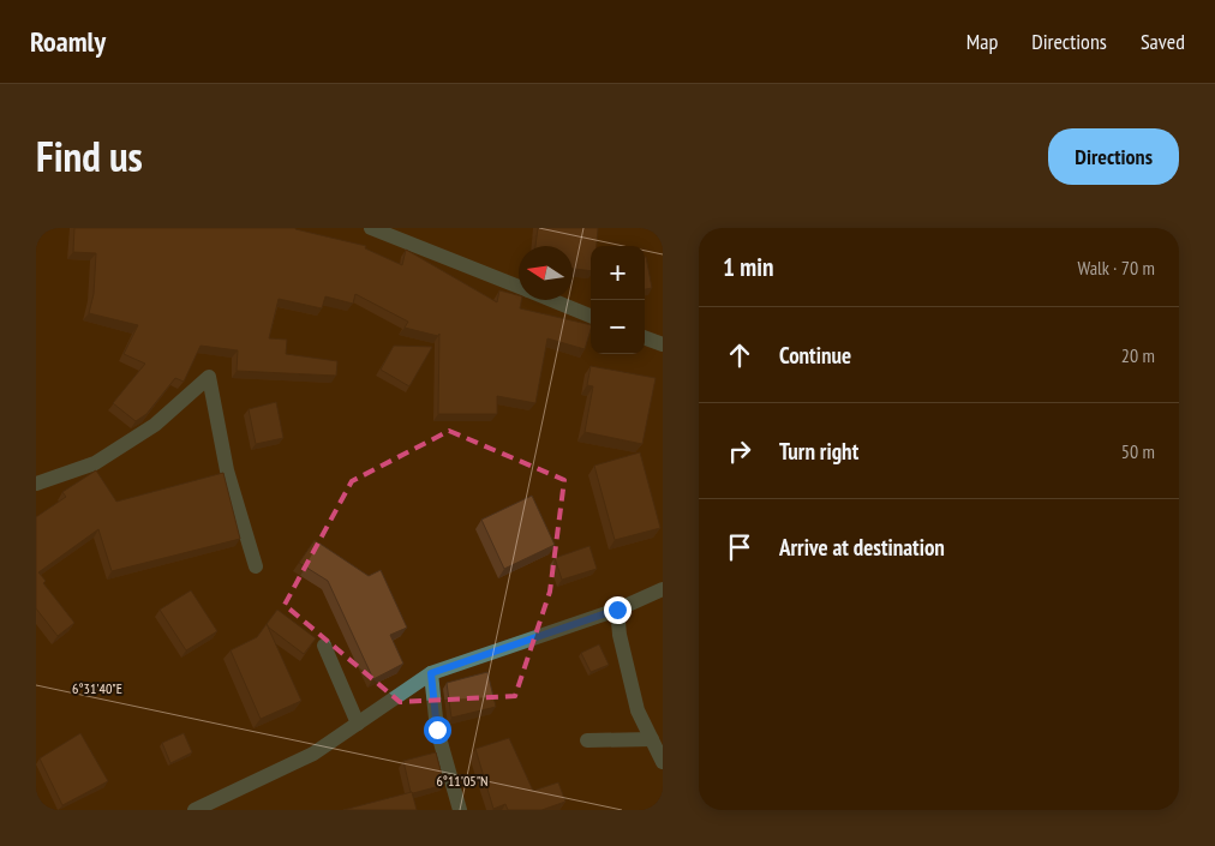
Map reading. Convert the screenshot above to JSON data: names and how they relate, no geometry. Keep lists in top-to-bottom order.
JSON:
{
  "north": "left",
  "page": {
    "header": "Roamly",
    "nav": ["Map", "Directions", "Saved"],
    "title": "Find us",
    "buttons": "Directions",
    "heading": ["1 min", "Walk · 70 m"],
    "map_buttons": ["+", "−"],
    "list": [
      ["Continue", "20 m"],
      ["Turn right", "50 m"],
      "Arrive at destination"
    ]
  },
  "coordinates": ["6°31'40\"E", "6°11'05\"N"]
}
